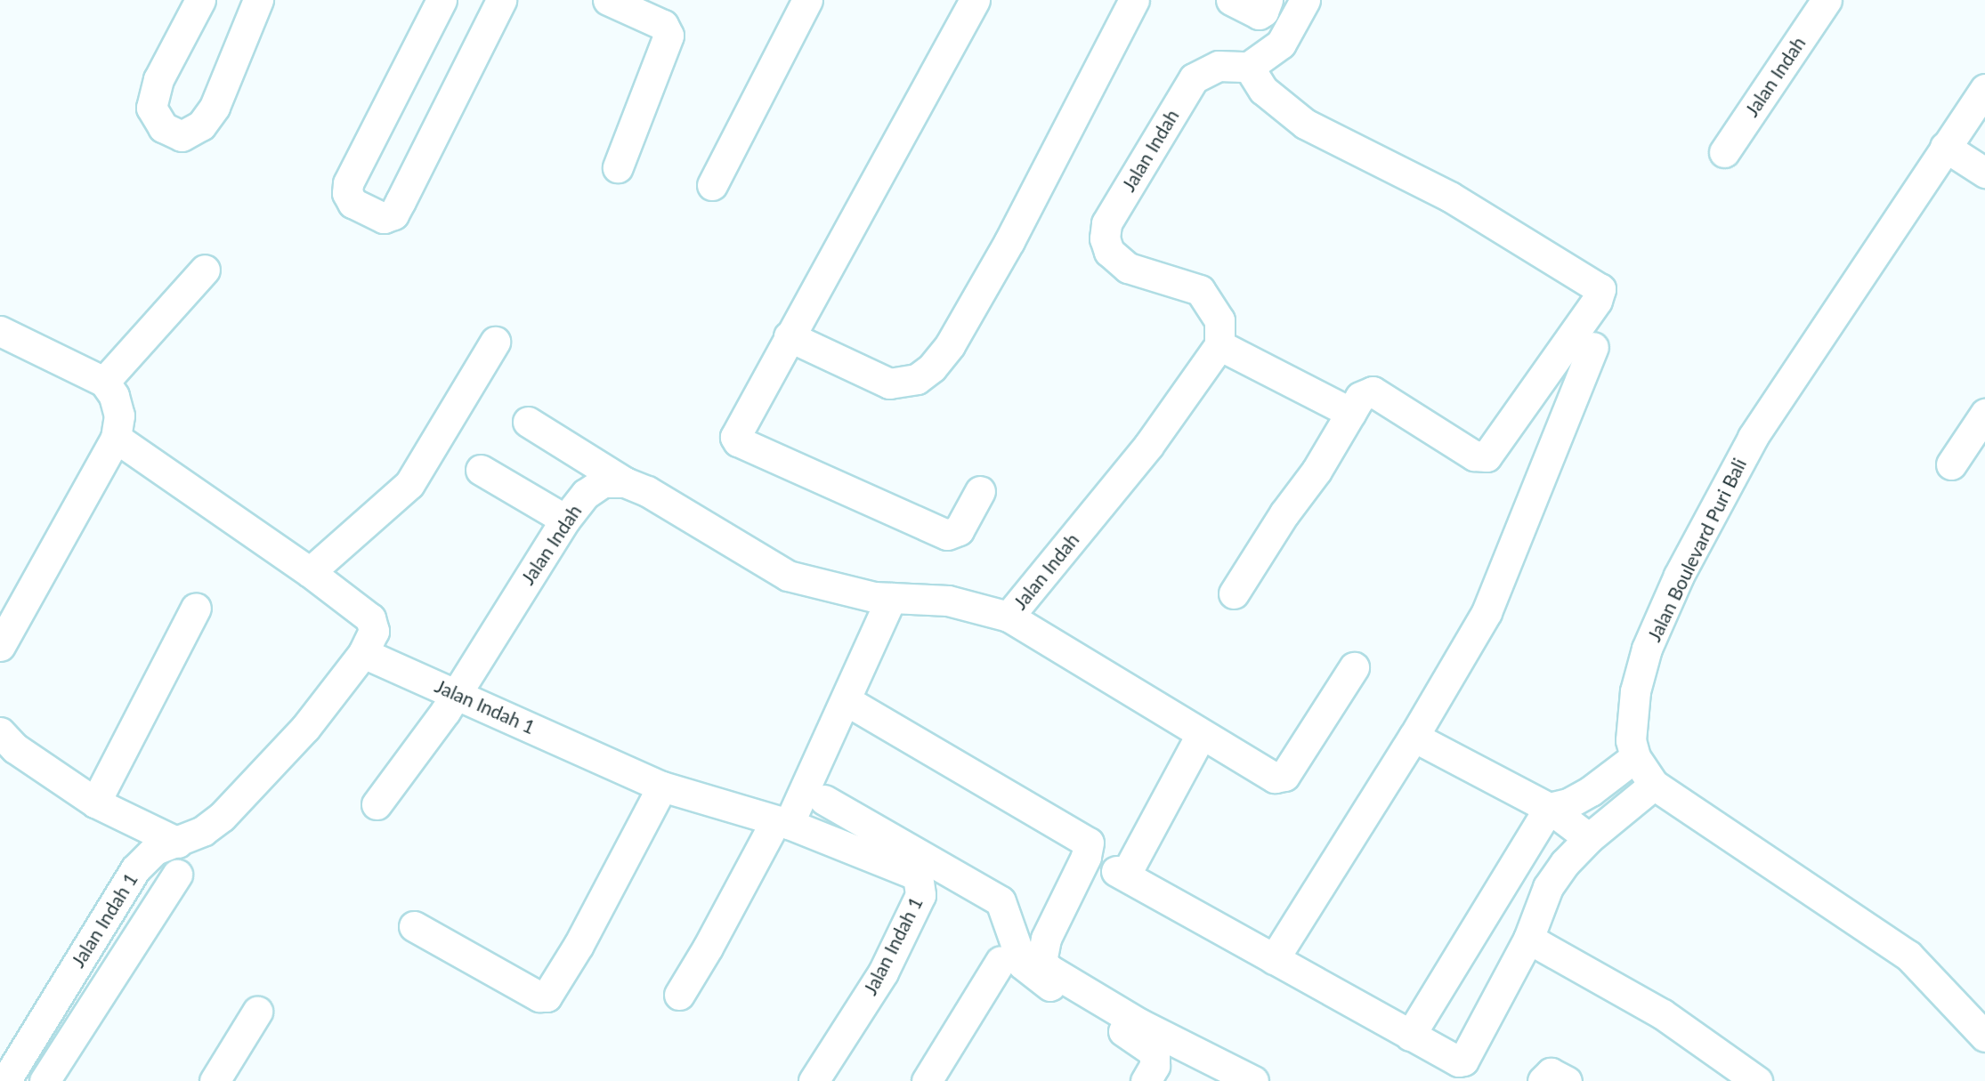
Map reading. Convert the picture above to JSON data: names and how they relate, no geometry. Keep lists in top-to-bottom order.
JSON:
{
  "streets": {
    "street": ["Jalan Indah", "Jalan Boulevard Puri Bali", "Jalan Indah 1"]
  },
  "crossings": [
    ["Jalan Indah", "Jalan Indah 1"]
  ]
}
